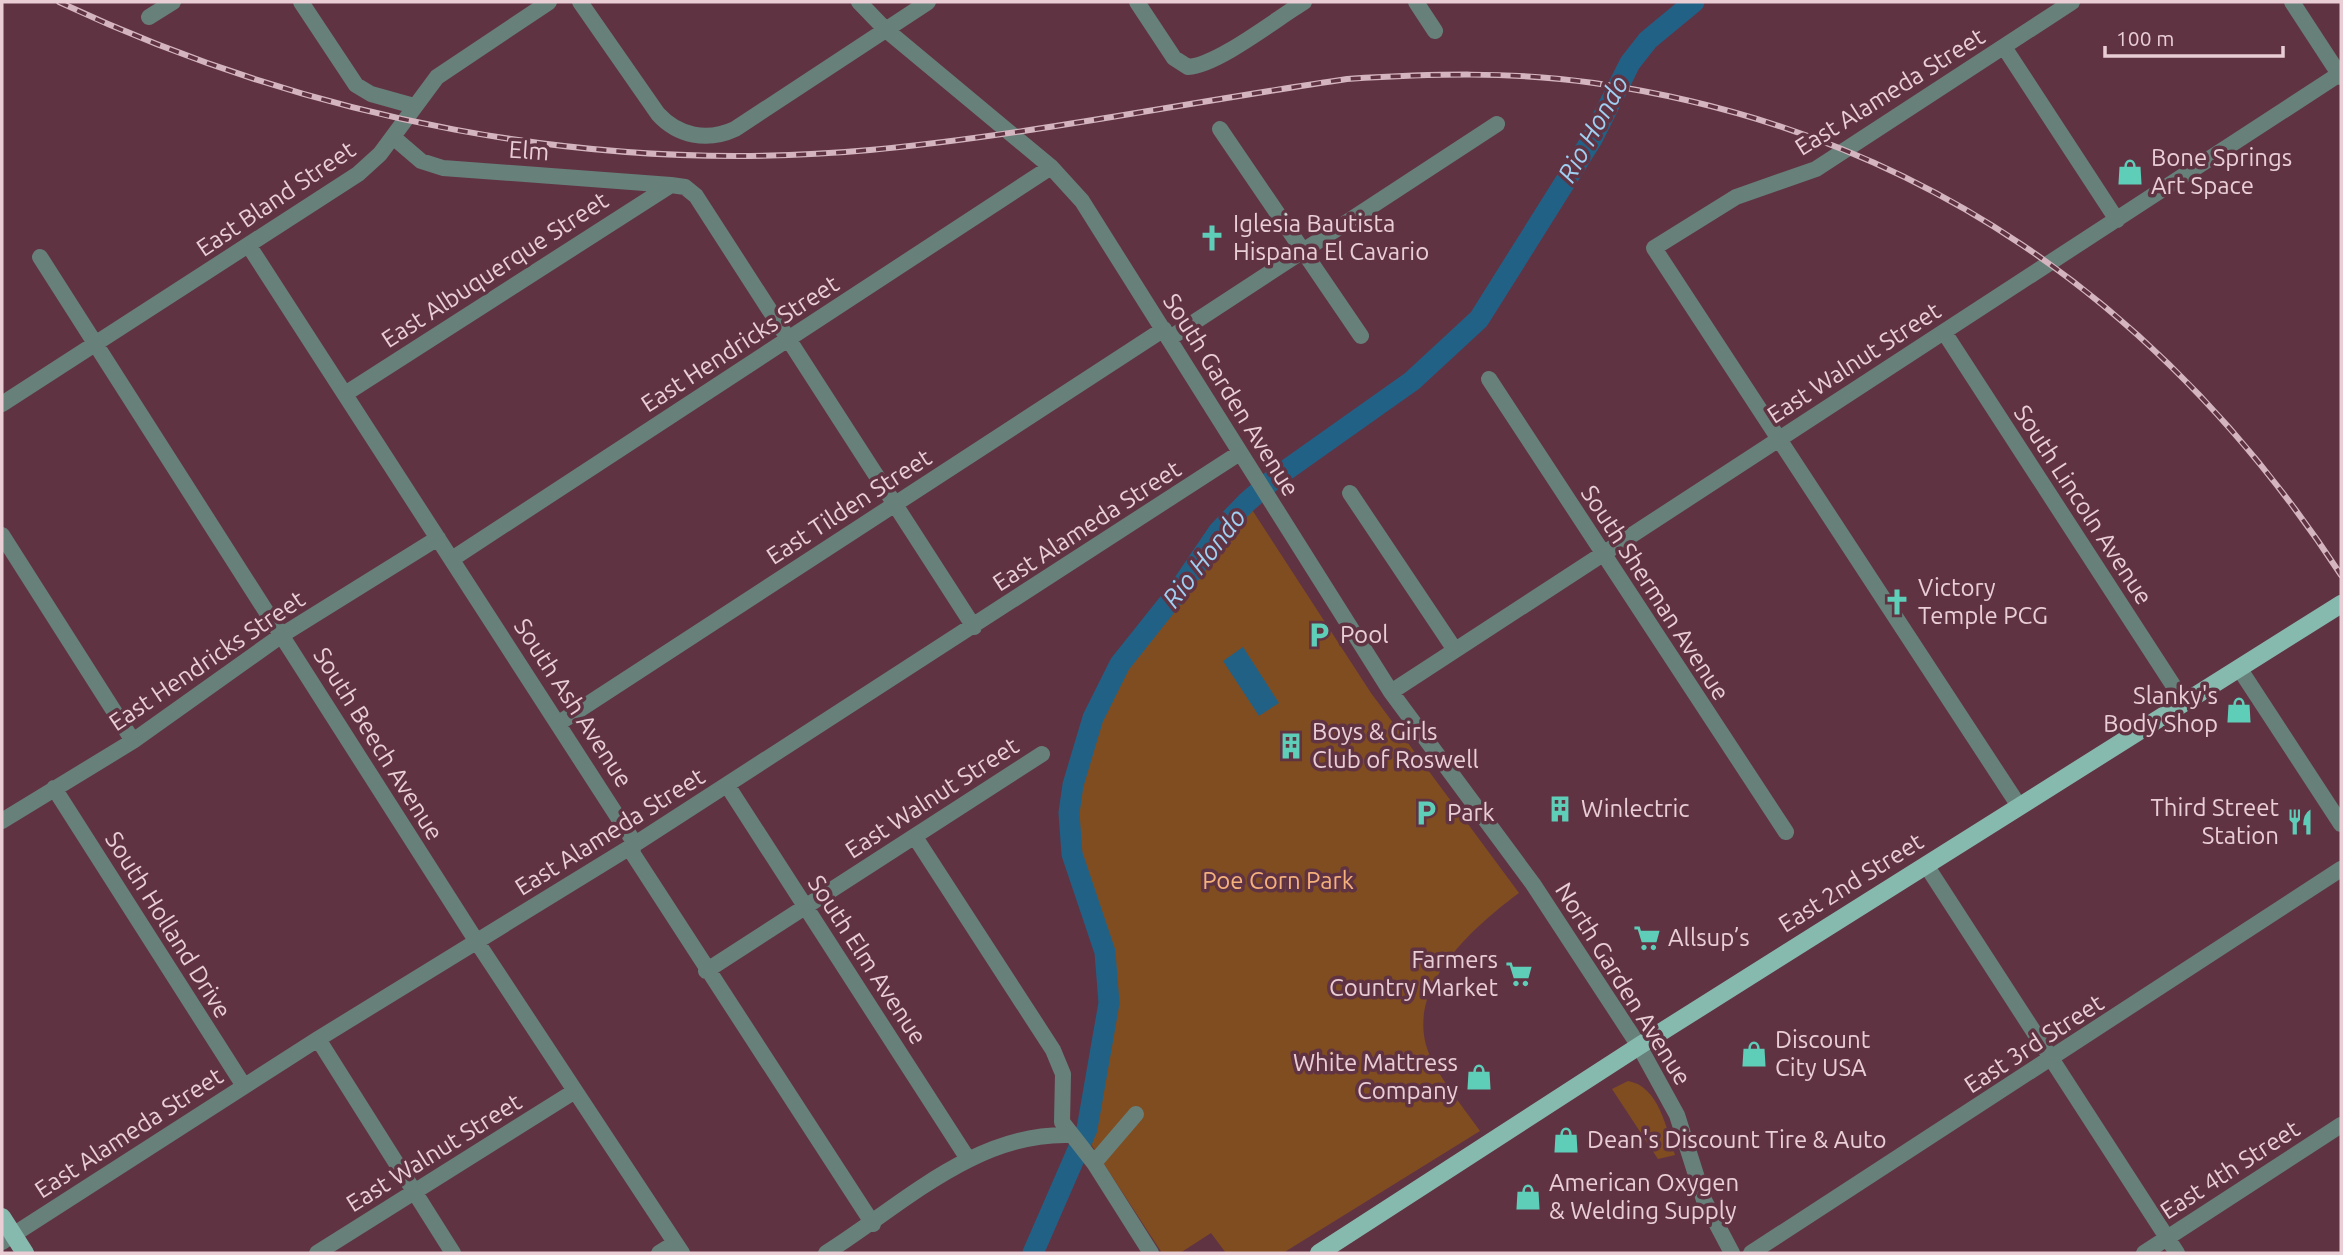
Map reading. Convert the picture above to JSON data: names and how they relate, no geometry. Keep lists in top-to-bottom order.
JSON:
{
  "streets": {
    "main road": ["East 2nd Street"],
    "street": [
      "East Alameda Street",
      "Elm",
      "East Bland Street",
      "East Albuquerque Street",
      "East Hendricks Street",
      "East Walnut Street",
      "South Garden Avenue",
      "South Lincoln Avenue",
      "East Tilden Street",
      "South Sherman Avenue",
      "South Ash Avenue",
      "South Beech Avenue",
      "South Holland Drive",
      "South Elm Avenue",
      "North Garden Avenue",
      "East 3rd Street",
      "East 4th Street"
    ]
  },
  "crossings": [
    ["East Alameda Street", "East Walnut Street"],
    ["East Alameda Street", "South Garden Avenue"],
    ["East Alameda Street", "South Ash Avenue"],
    ["East Alameda Street", "South Beech Avenue"],
    ["East Alameda Street", "South Holland Drive"],
    ["East Alameda Street", "South Elm Avenue"],
    ["Elm", "East Bland Street"],
    ["Elm", "East Albuquerque Street"],
    ["East Bland Street", "South Ash Avenue"],
    ["East Bland Street", "South Beech Avenue"],
    ["East Albuquerque Street", "South Ash Avenue"],
    ["East Hendricks Street", "South Garden Avenue"],
    ["East Hendricks Street", "South Ash Avenue"],
    ["East Hendricks Street", "South Beech Avenue"],
    ["East Hendricks Street", "South Holland Drive"],
    ["East Walnut Street", "South Garden Avenue"],
    ["East Walnut Street", "South Lincoln Avenue"],
    ["East Walnut Street", "South Sherman Avenue"],
    ["East Walnut Street", "South Ash Avenue"],
    ["East Walnut Street", "South Beech Avenue"],
    ["East Walnut Street", "South Elm Avenue"],
    ["South Garden Avenue", "East Tilden Street"],
    ["South Garden Avenue", "North Garden Avenue"],
    ["South Lincoln Avenue", "East 2nd Street"],
    ["East Tilden Street", "South Ash Avenue"],
    ["East 2nd Street", "North Garden Avenue"]
  ],
  "water": ["Rio Hondo"],
  "parks": ["Poe Corn Park"],
  "places": {
    "shop": [
      "Bone Springs Art Space",
      "Slanky's Body Shop",
      "Discount City USA",
      "White Mattress Company",
      "Dean's Discount Tire & Auto",
      "American Oxygen & Welding Supply"
    ],
    "church": ["Iglesia Bautista Hispana El Cavario", "Victory Temple PCG"],
    "parking": ["Pool", "Park"],
    "building": ["Boys & Girls Club of Roswell", "Winlectric"],
    "restaurant": ["Third Street Station"],
    "supermarket": ["Allsup’s", "Farmers Country Market"]
  },
  "scale_bar": "100 m"
}
